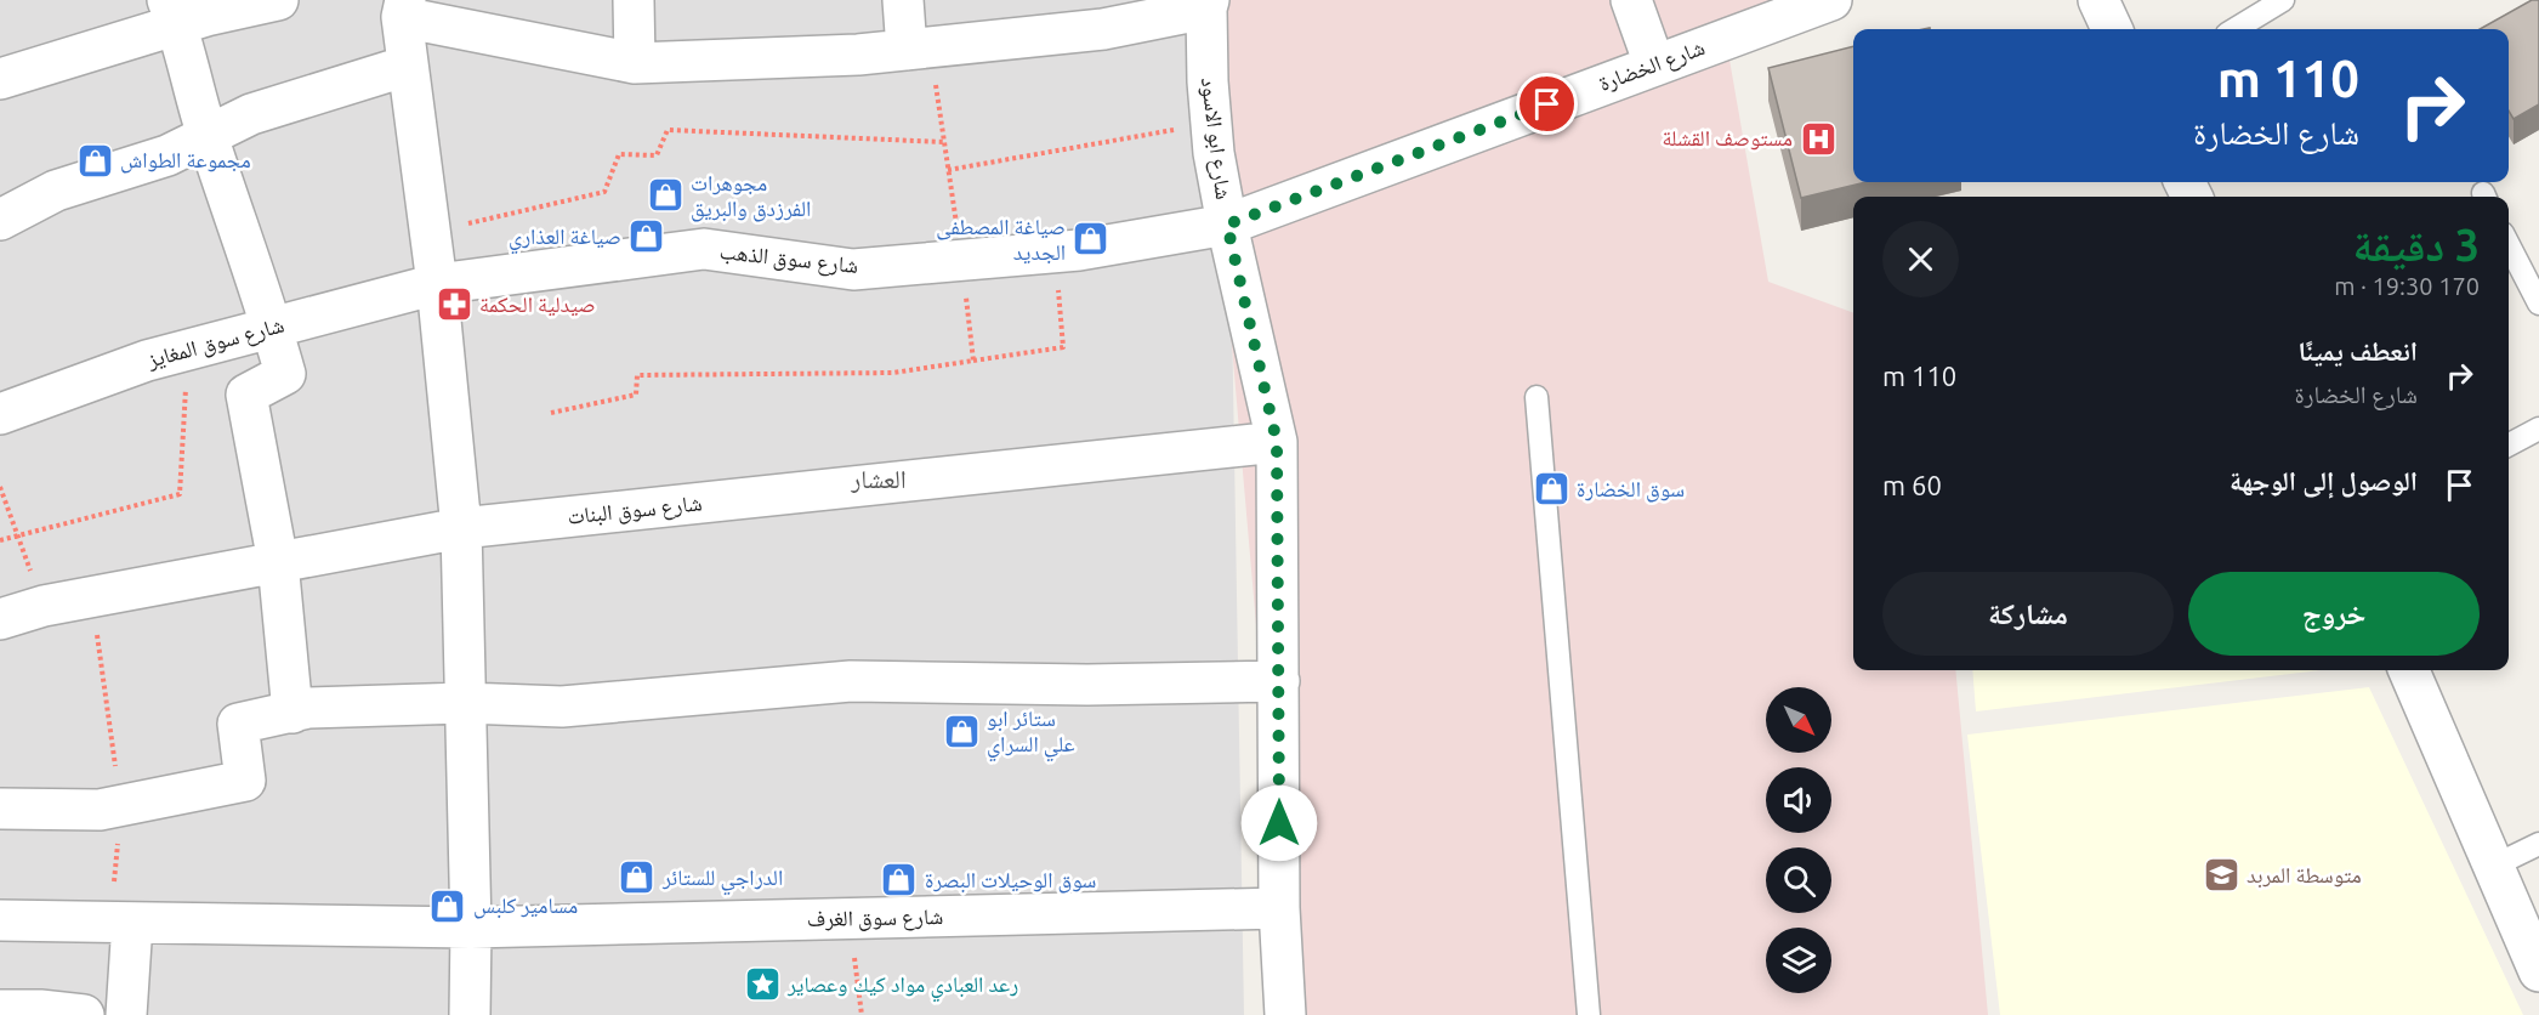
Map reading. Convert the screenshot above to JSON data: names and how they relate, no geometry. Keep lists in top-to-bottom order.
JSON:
{
  "streets": {
    "street": [
      "شارع الخضارة",
      "شارع ابو الاسود",
      "شارع سوق الذهب",
      "شارع سوق المغايز",
      "شارع سوق البنات",
      "شارع سوق الغرف"
    ]
  },
  "crossings": [
    ["شارع الخضارة", "شارع ابو الاسود"],
    ["شارع الخضارة", "شارع سوق الذهب"],
    ["شارع ابو الاسود", "شارع سوق الذهب"],
    ["شارع ابو الاسود", "شارع سوق البنات"],
    ["شارع ابو الاسود", "شارع سوق الغرف"],
    ["شارع سوق الذهب", "شارع سوق المغايز"]
  ],
  "districts": ["العشار"],
  "places": {
    "hospital": ["مستوصف القشلة"],
    "shop": [
      "مجموعة الطواش",
      "مجوهرات الفرزدق والبريق",
      "صياغة العذاري",
      "صياغة المصطفى الجديد",
      "سوق الخضارة",
      "ستائر ابو علي السراي",
      "الدراجي للستائر",
      "سوق الوحيلات البصرة",
      "مسامير كلبس"
    ],
    "pharmacy": ["صيدلية الحكمة"],
    "school or university": ["متوسطة المربد"],
    "place": ["رعد العبادي مواد كيك وعصاير"]
  },
  "north": "bottom right",
  "page": {
    "turn": ["110 m", "شارع الخضارة"],
    "heading": ["3 دقيقة", "170 m · 19:30"],
    "list": [
      {
        "name": "انعطف يمينًا",
        "note": "شارع الخضارة",
        "value": "110 m"
      },
      {
        "name": "الوصول إلى الوجهة",
        "value": "60 m"
      }
    ],
    "buttons": ["خروج", "مشاركة"]
  }
}
